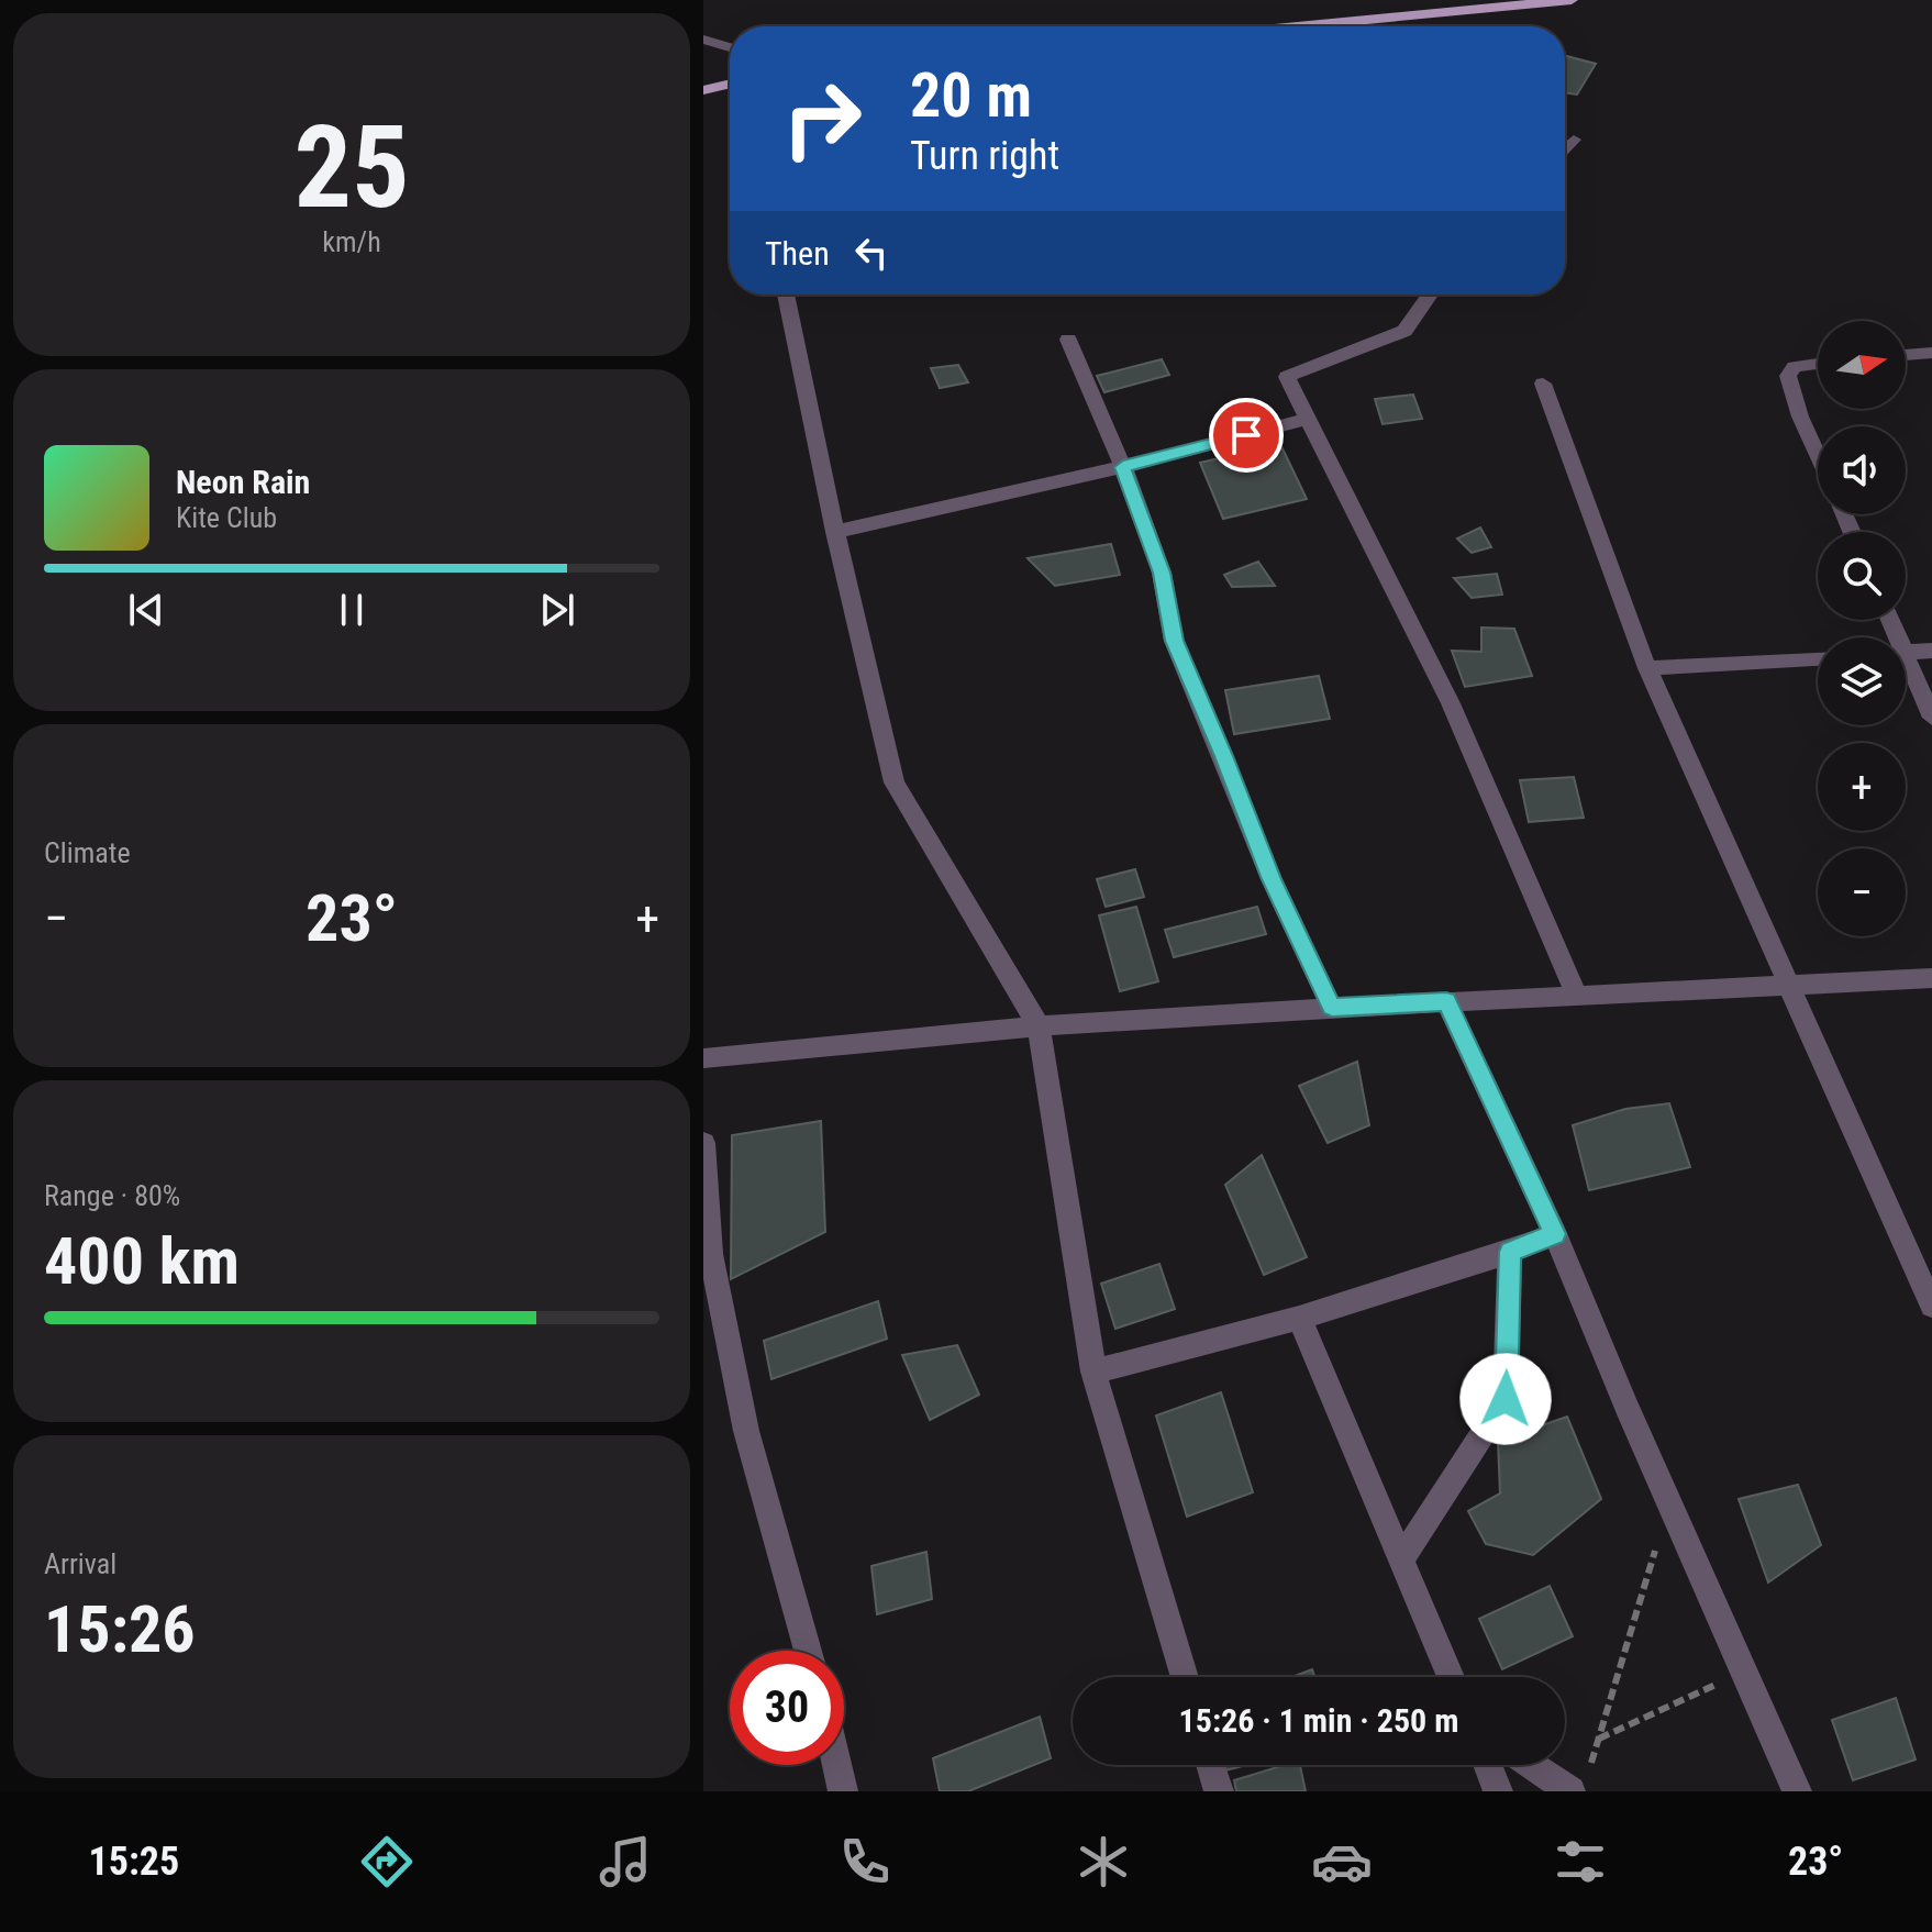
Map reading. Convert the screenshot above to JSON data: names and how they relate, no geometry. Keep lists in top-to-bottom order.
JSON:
{
  "north": "right",
  "page": {
    "tile": [
      ["25", "km/h"],
      "Climate",
      ["Range · 80%", "400 km"],
      ["Arrival", "15:26"]
    ],
    "turn": ["20 m", "Turn right"],
    "then": "Then",
    "map_buttons": ["+", "−"],
    "song": ["Neon Rain", "Kite Club"],
    "heat": ["−", "23°", "+"],
    "limit": "30",
    "trip": "15:26 · 1 min · 250 m",
    "tabs": ["15:25", "23°"]
  }
}
